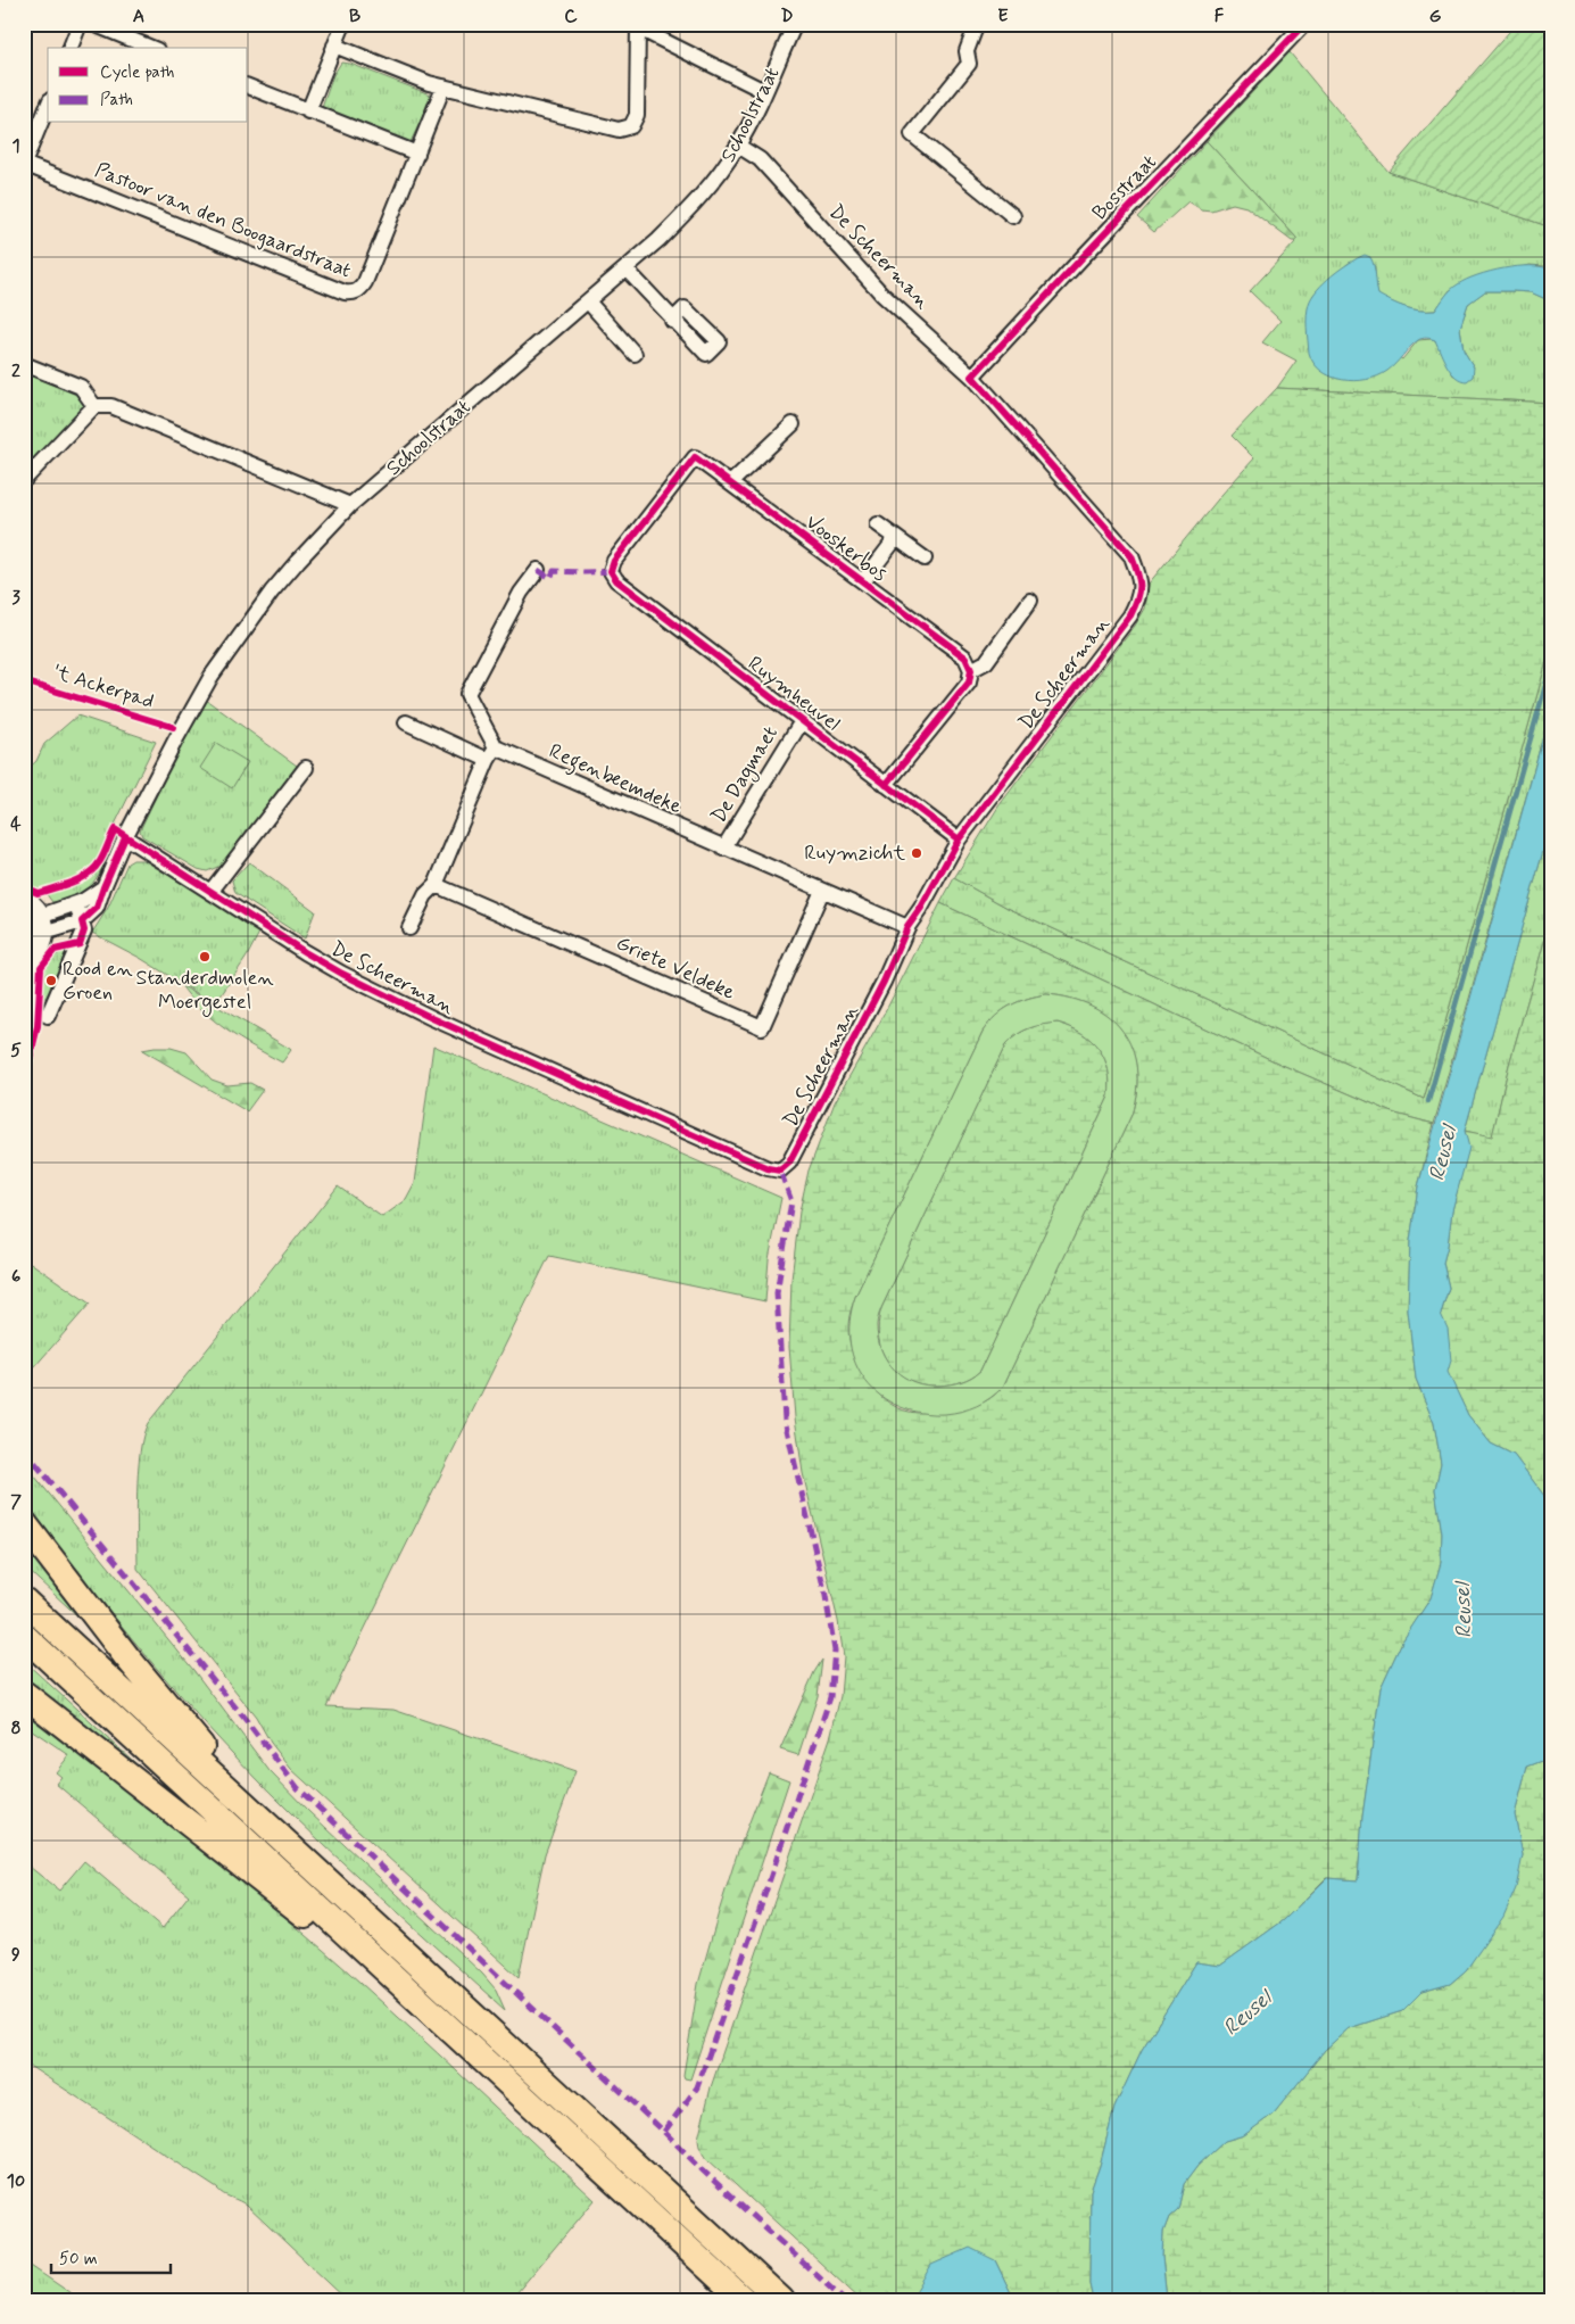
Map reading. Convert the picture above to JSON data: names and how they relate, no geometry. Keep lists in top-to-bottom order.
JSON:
{
  "streets": {
    "street": [
      "Schoolstraat",
      "Bosstraat",
      "Pastoor van den Boogaardstraat",
      "De Scheerman",
      "Vooskerbos",
      "Ruymheuvel",
      "De Dagmaet",
      "Regenbeemdeke",
      "Griete Veldeke"
    ],
    "cycle path": ["'t Ackerpad"]
  },
  "crossings": [
    ["Schoolstraat", "De Scheerman"],
    ["Bosstraat", "De Scheerman"],
    ["De Scheerman", "Ruymheuvel"],
    ["De Scheerman", "Regenbeemdeke"],
    ["Vooskerbos", "Ruymheuvel"],
    ["Ruymheuvel", "De Dagmaet"],
    ["De Dagmaet", "Regenbeemdeke"],
    ["Regenbeemdeke", "Griete Veldeke"]
  ],
  "water": ["Reusel"],
  "places": ["Ruymzicht", "Standerdmolen Moergestel", "Rood en Groen"],
  "legend": ["Cycle path", "Path"],
  "scale_bar": "50 m",
  "grid": {
    "columns": [
      "A",
      "B",
      "C",
      "D",
      "E",
      "F",
      "G"
    ],
    "rows": [
      "1",
      "2",
      "3",
      "4",
      "5",
      "6",
      "7",
      "8",
      "9",
      "10"
    ]
  }
}
